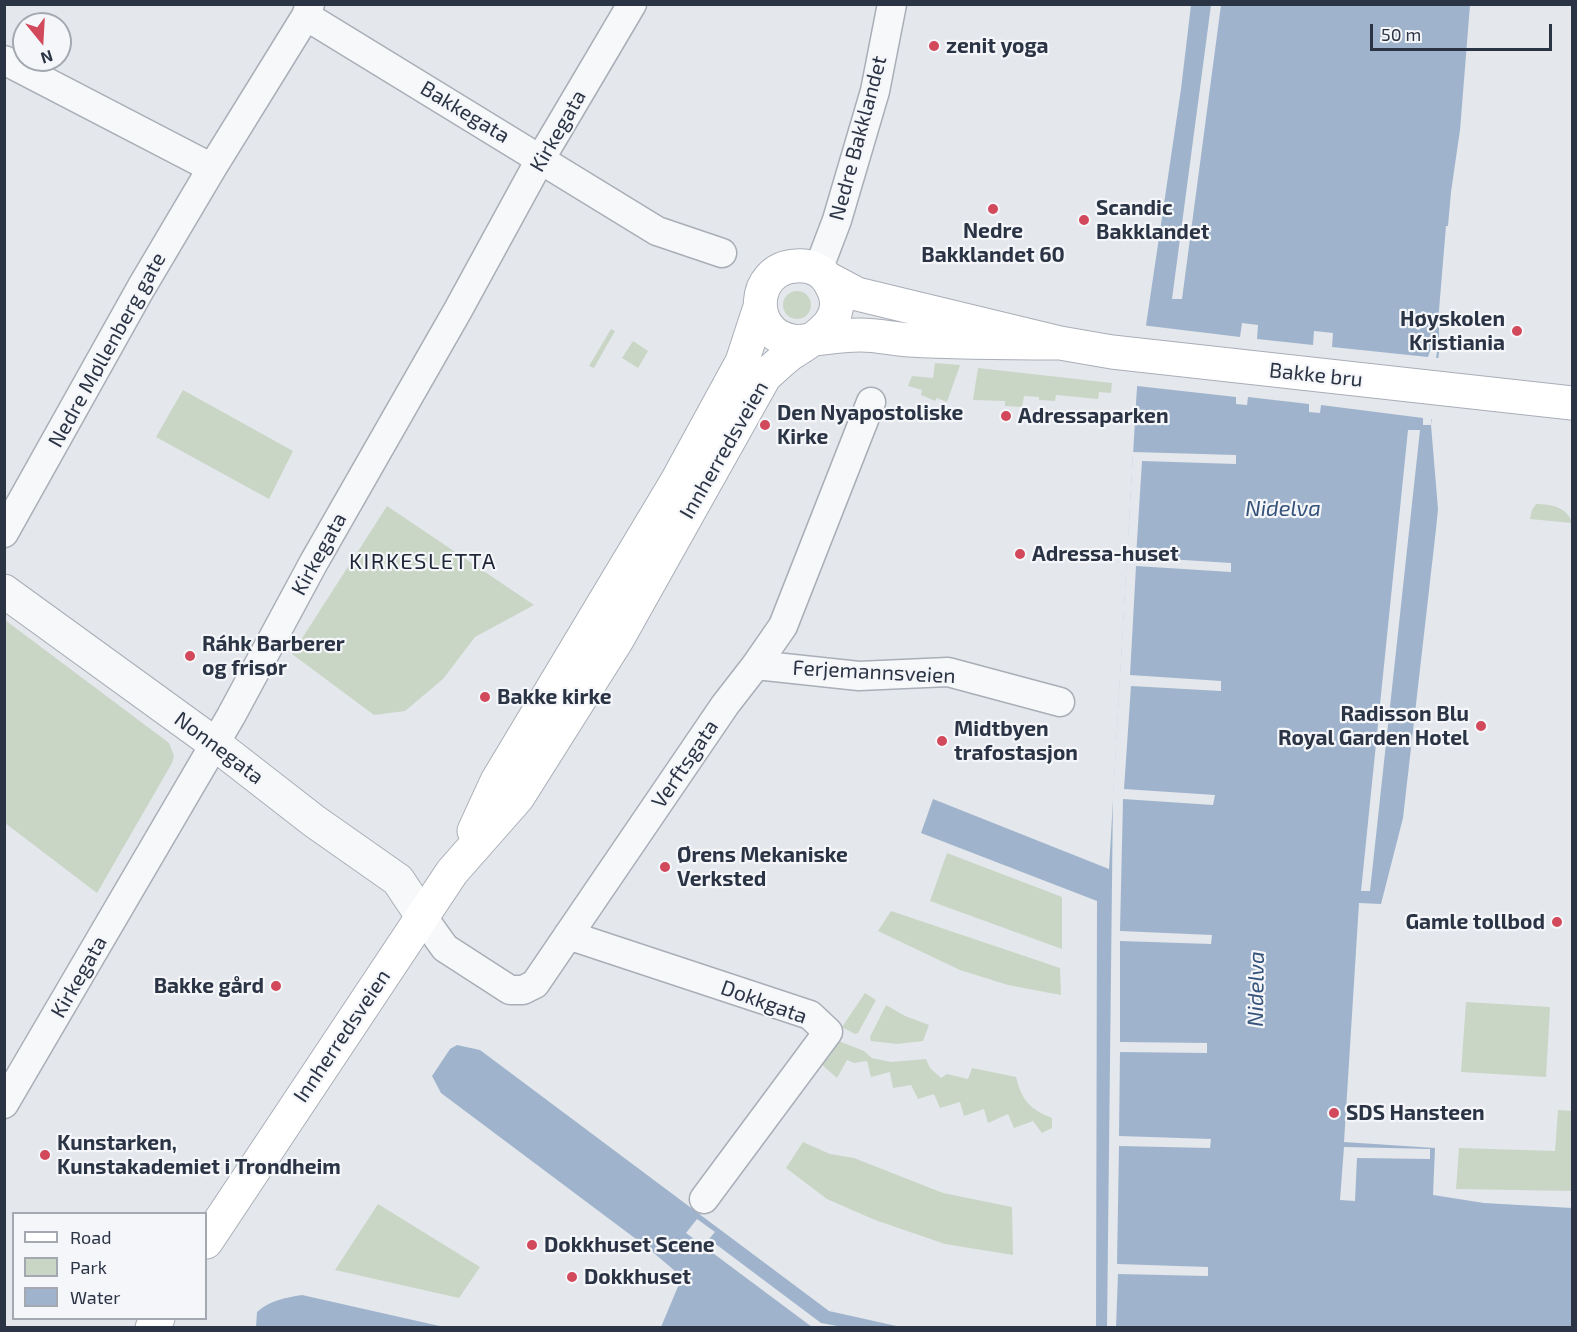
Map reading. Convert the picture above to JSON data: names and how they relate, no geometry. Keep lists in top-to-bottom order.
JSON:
{
  "streets": {
    "main road": ["Bakke bru", "Innherredsveien"],
    "street": [
      "Bakkegata",
      "Kirkegata",
      "Nedre Bakklandet",
      "Nedre Møllenberg gate",
      "Ferjemannsveien",
      "Nonnegata",
      "Verftsgata",
      "Dokkgata"
    ]
  },
  "crossings": [
    ["Bakkegata", "Kirkegata"],
    ["Bakkegata", "Nedre Møllenberg gate"],
    ["Kirkegata", "Nonnegata"],
    ["Nedre Bakklandet", "Innherredsveien"],
    ["Bakke bru", "Innherredsveien"],
    ["Innherredsveien", "Nonnegata"],
    ["Innherredsveien", "Verftsgata"],
    ["Ferjemannsveien", "Verftsgata"],
    ["Nonnegata", "Verftsgata"],
    ["Verftsgata", "Dokkgata"]
  ],
  "districts": ["KIRKESLETTA"],
  "water": ["Nidelva"],
  "places": [
    "zenit yoga",
    "Nedre Bakklandet 60",
    "Scandic Bakklandet",
    "Høyskolen Kristiania",
    "Adressaparken",
    "Den Nyapostoliske Kirke",
    "Adressa-huset",
    "Ráhk Barberer og frisør",
    "Bakke kirke",
    "Radisson Blu Royal Garden Hotel",
    "Midtbyen trafostasjon",
    "Ørens Mekaniske Verksted",
    "Gamle tollbod",
    "Bakke gård",
    "SDS Hansteen",
    "Kunstarken, Kunstakademiet i Trondheim",
    "Dokkhuset Scene",
    "Dokkhuset"
  ],
  "legend": ["Road", "Park", "Water"],
  "scale_bar": "50 m",
  "north": "bottom"
}
